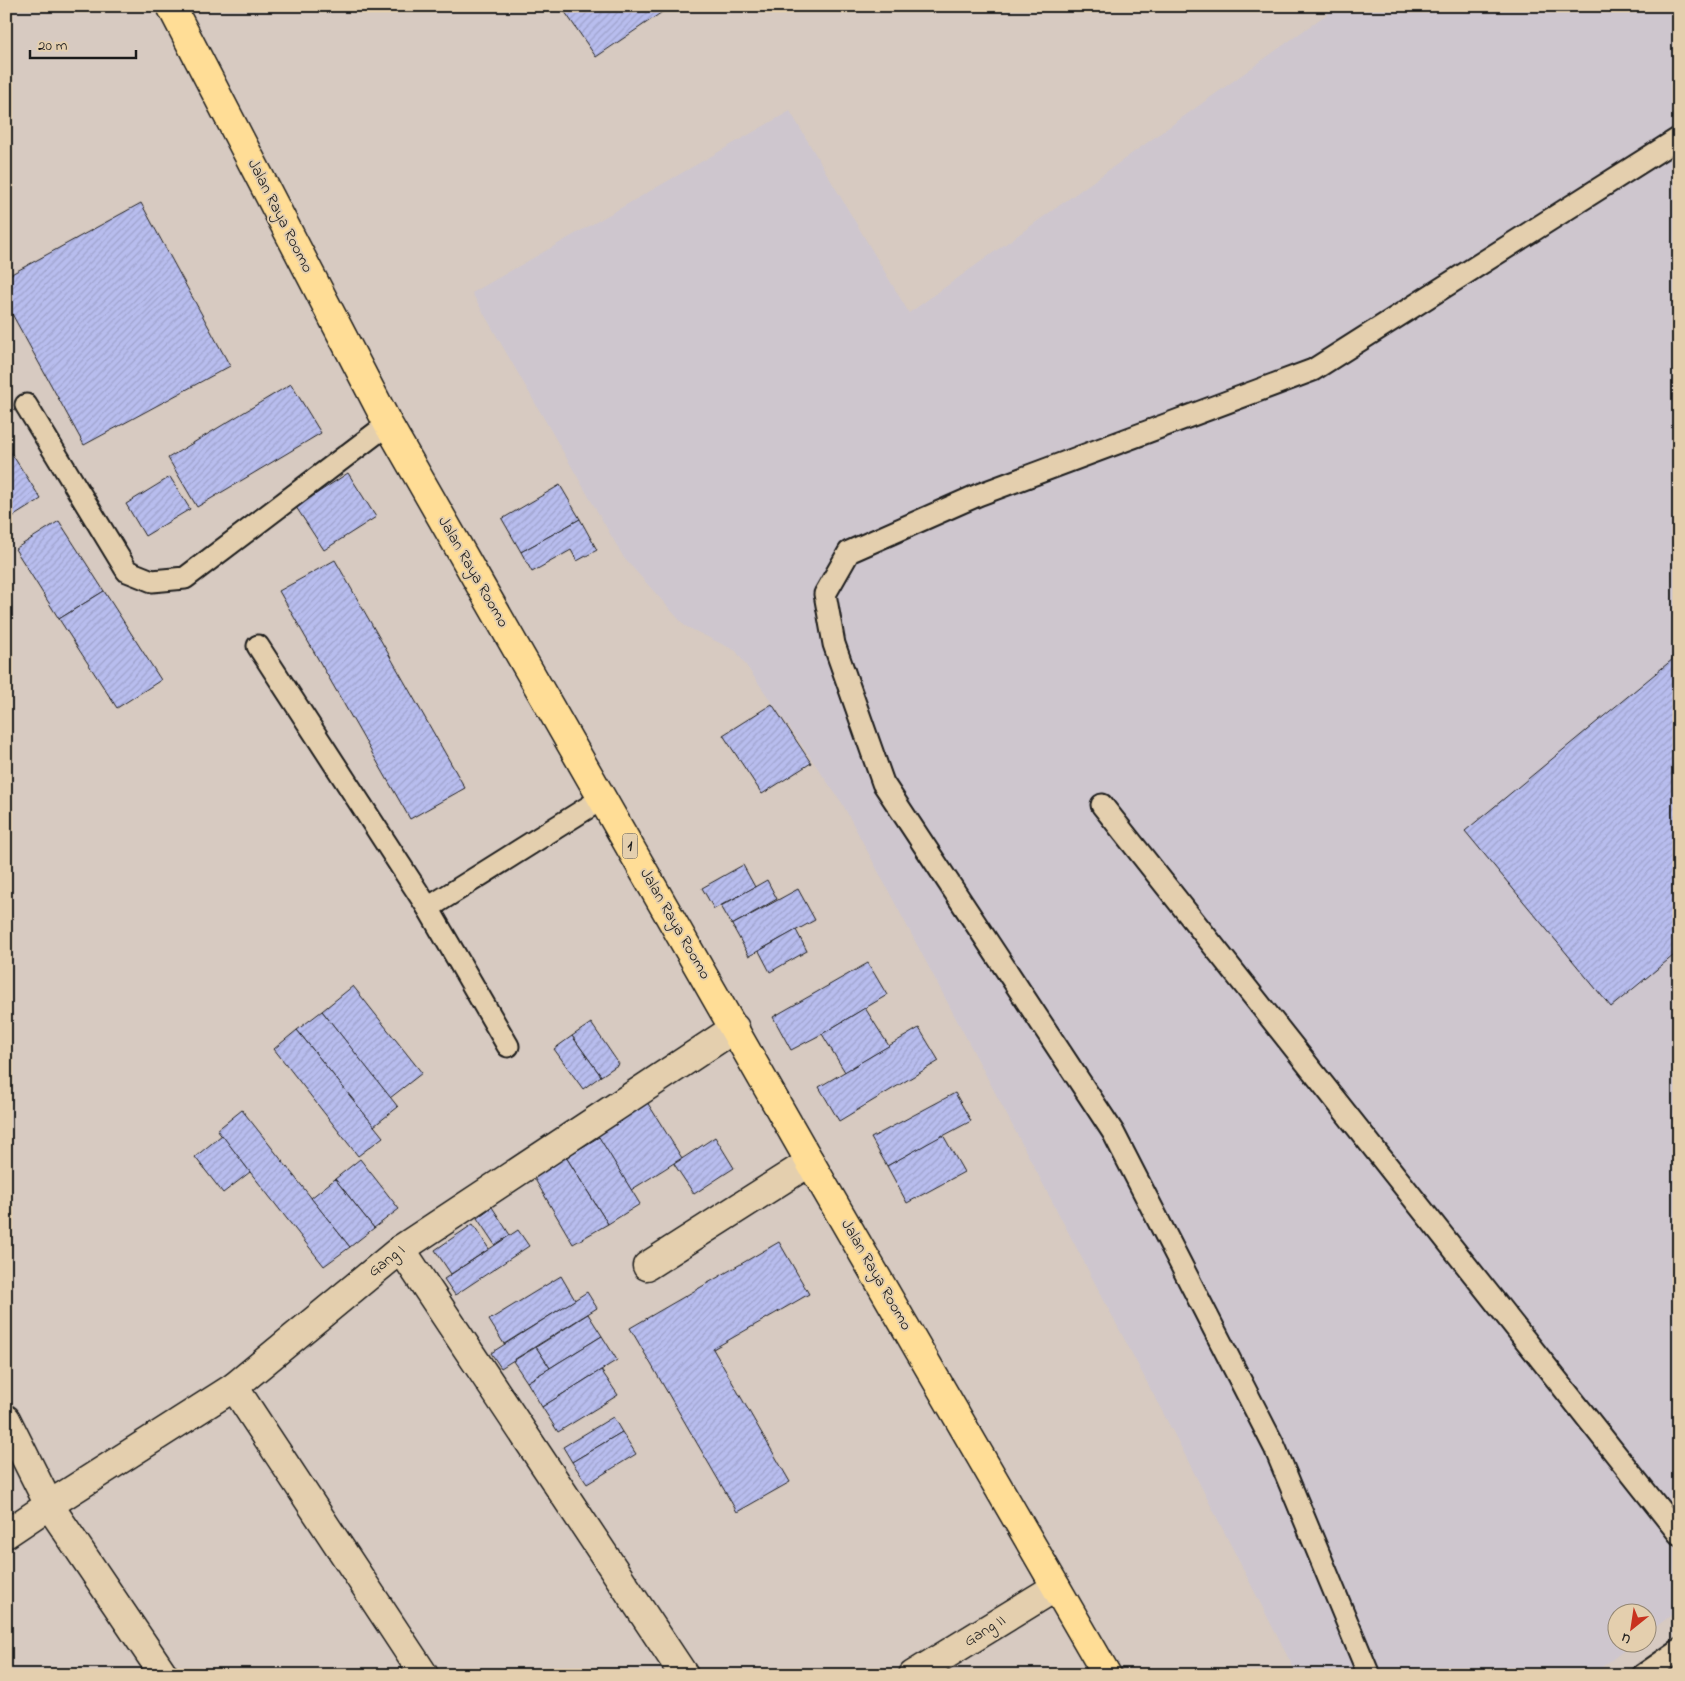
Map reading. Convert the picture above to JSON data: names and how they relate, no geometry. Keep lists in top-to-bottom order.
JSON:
{
  "streets": {
    "highway": ["Jalan Raya Roomo", "1"],
    "street": ["Gang I", "Gang II"]
  },
  "crossings": [
    ["Jalan Raya Roomo", "Gang I"],
    ["Jalan Raya Roomo", "Gang II"]
  ],
  "scale_bar": "20 m",
  "north": "bottom left"
}
